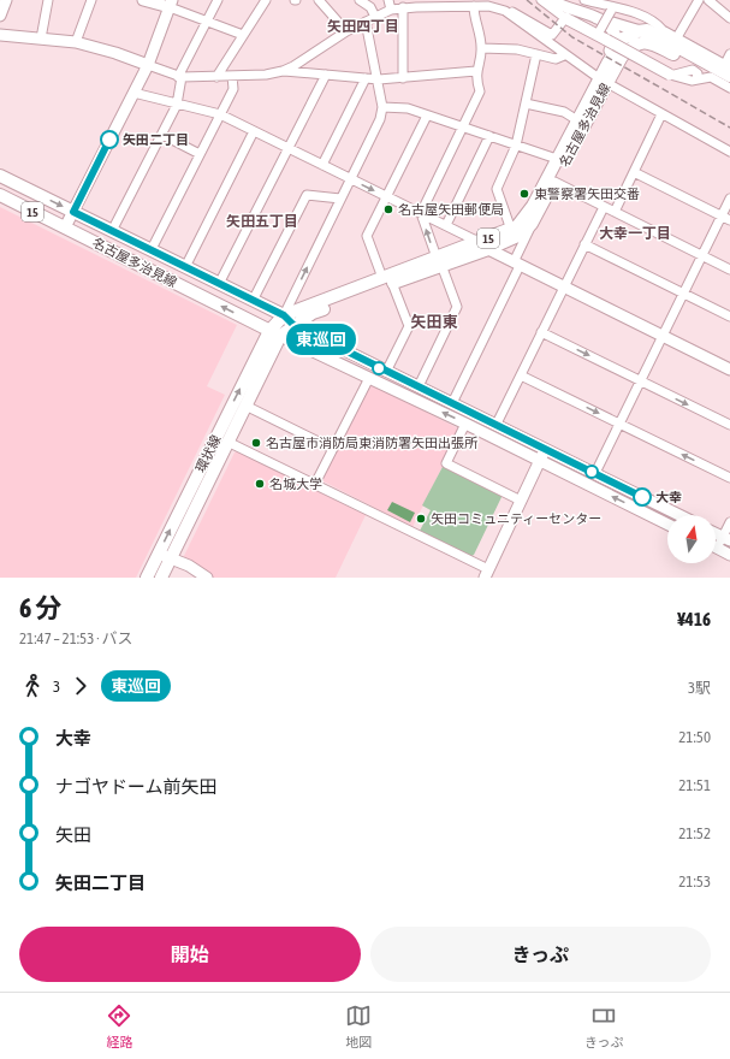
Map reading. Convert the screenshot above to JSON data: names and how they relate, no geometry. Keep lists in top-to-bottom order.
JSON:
{
  "streets": {
    "main road": ["名古屋多治見線", "15", "環状線"]
  },
  "crossings": [
    ["名古屋多治見線", "15"],
    ["名古屋多治見線", "環状線"]
  ],
  "districts": [
    "矢田四丁目",
    "矢田五丁目",
    "大幸一丁目",
    "矢田東"
  ],
  "places": [
    "矢田二丁目",
    "東警察署矢田交番",
    "名古屋矢田郵便局",
    "名古屋市消防局東消防署矢田出張所",
    "名城大学",
    "大幸",
    "矢田コミュニティーセンター"
  ],
  "lines": ["bus line 東巡回"],
  "north": "top",
  "page": {
    "on_map": "東巡回",
    "heading": ["6 分", "21:47 – 21:53 · バス", "¥416"],
    "legs": ["3", "東巡回", "3駅"],
    "list": [
      {
        "name": "大幸",
        "value": "21:50"
      },
      {
        "name": "ナゴヤドーム前矢田",
        "value": "21:51"
      },
      {
        "name": "矢田",
        "value": "21:52"
      },
      {
        "name": "矢田二丁目",
        "value": "21:53"
      }
    ],
    "buttons": ["開始", "きっぷ"],
    "tabs": ["経路", "地図", "きっぷ"]
  }
}
